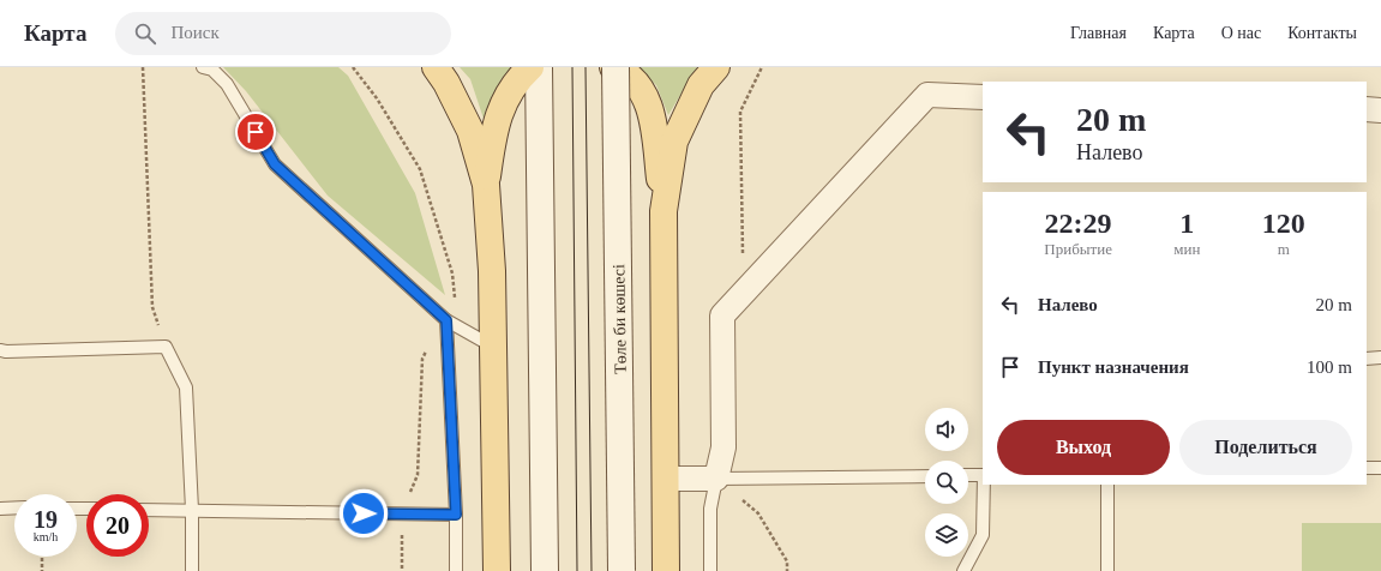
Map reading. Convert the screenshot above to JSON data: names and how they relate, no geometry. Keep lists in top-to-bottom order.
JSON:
{
  "streets": {
    "main road": ["Төле би көшесі"]
  },
  "page": {
    "header": "Карта",
    "search": "Поиск",
    "nav": [
      "Главная",
      "Карта",
      "О нас",
      "Контакты"
    ],
    "turn": ["20 m", "Налево"],
    "eta": [
      "22:29",
      "Прибытие",
      "1",
      "мин",
      "120",
      "m"
    ],
    "list": [
      {
        "name": "Налево",
        "value": "20 m"
      },
      {
        "name": "Пункт назначения",
        "value": "100 m"
      }
    ],
    "buttons": ["Выход", "Поделиться"],
    "speed": "19 km/h",
    "limit": "20"
  }
}
